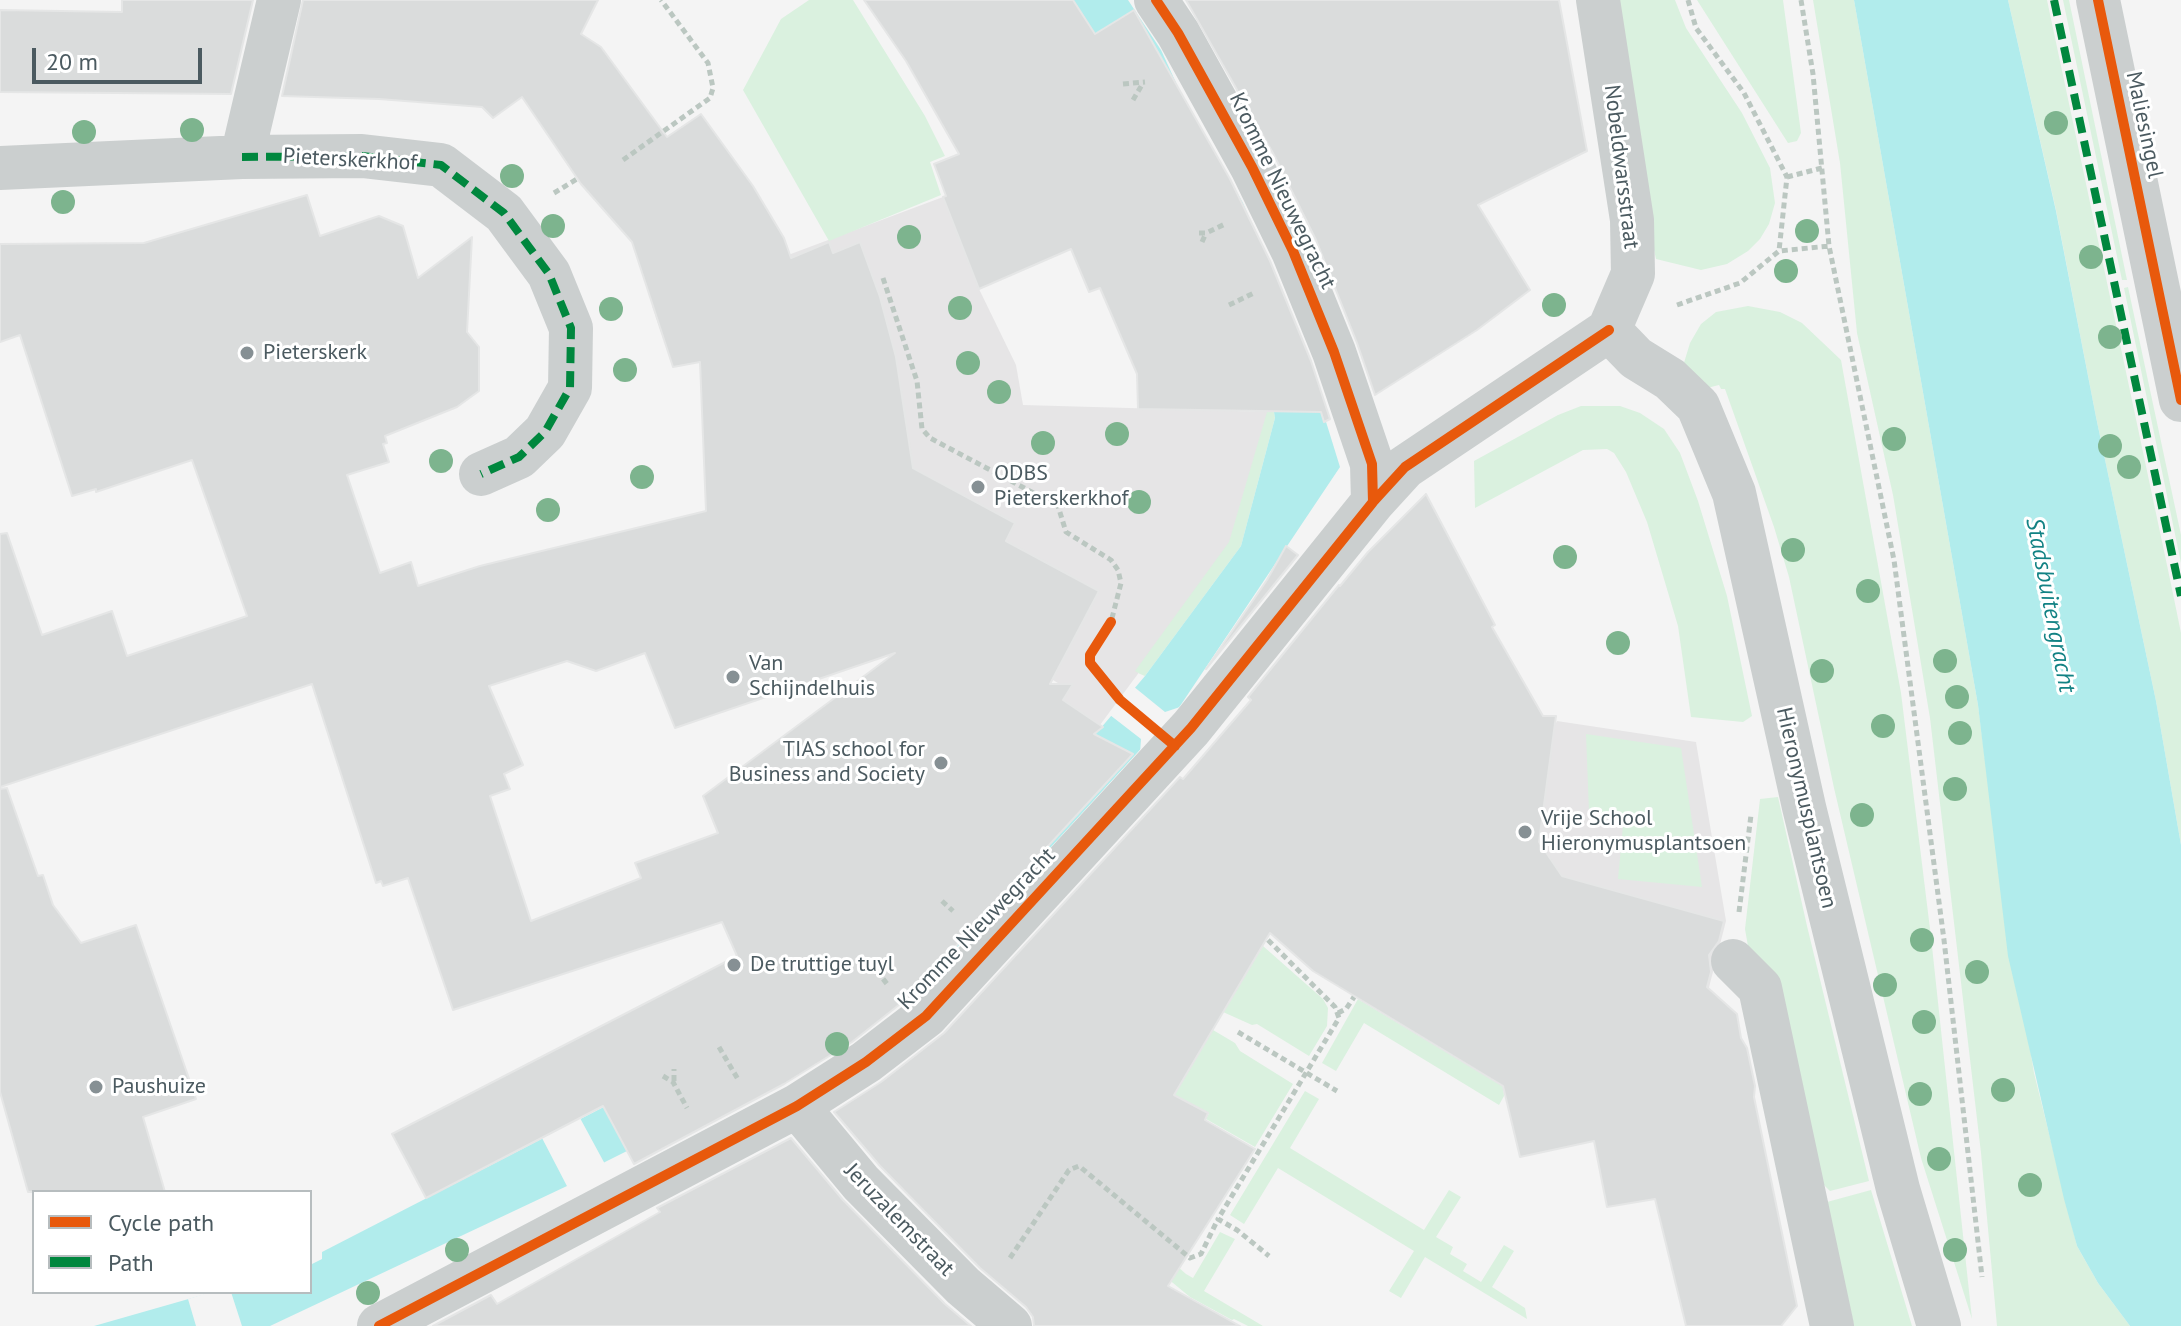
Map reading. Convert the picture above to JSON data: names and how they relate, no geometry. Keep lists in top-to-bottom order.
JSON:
{
  "streets": {
    "street": [
      "Maliesingel",
      "Pieterskerkhof",
      "Nobeldwarsstraat",
      "Kromme Nieuwegracht",
      "Hieronymusplantsoen",
      "Jeruzalemstraat"
    ]
  },
  "crossings": [
    ["Nobeldwarsstraat", "Kromme Nieuwegracht"],
    ["Nobeldwarsstraat", "Hieronymusplantsoen"],
    ["Kromme Nieuwegracht", "Hieronymusplantsoen"],
    ["Kromme Nieuwegracht", "Jeruzalemstraat"]
  ],
  "water": ["Stadsbuitengracht"],
  "places": [
    "Pieterskerk",
    "ODBS Pieterskerkhof",
    "Van Schijndelhuis",
    "TIAS school for Business and Society",
    "Vrije School Hieronymusplantsoen",
    "De truttige tuyl",
    "Paushuize"
  ],
  "legend": ["Cycle path", "Path"],
  "scale_bar": "20 m"
}
